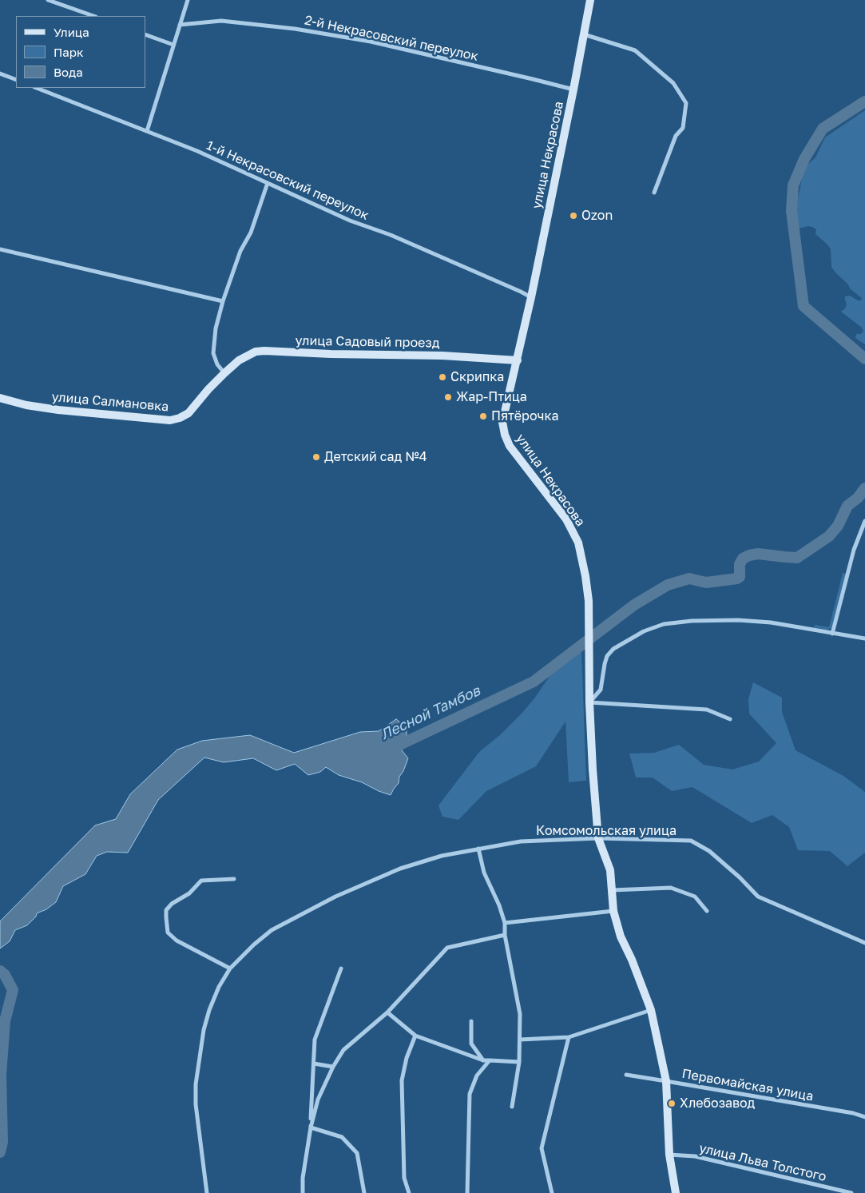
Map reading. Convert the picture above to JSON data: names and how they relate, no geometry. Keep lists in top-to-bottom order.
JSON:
{
  "streets": {
    "street": [
      "2-й Некрасовский переулок",
      "улица Некрасова",
      "1-й Некрасовский переулок",
      "улица Садовый проезд",
      "улица Салмановка",
      "Комсомольская улица",
      "Первомайская улица",
      "улица Льва Толстого"
    ]
  },
  "crossings": [
    ["2-й Некрасовский переулок", "улица Некрасова"],
    ["улица Некрасова", "1-й Некрасовский переулок"],
    ["улица Некрасова", "улица Садовый проезд"],
    ["улица Некрасова", "Комсомольская улица"],
    ["улица Некрасова", "Первомайская улица"],
    ["улица Некрасова", "улица Льва Толстого"],
    ["улица Садовый проезд", "улица Салмановка"]
  ],
  "water": ["Лесной Тамбов"],
  "places": [
    "Ozon",
    "Скрипка",
    "Жар-Птица",
    "Пятёрочка",
    "Детский сад №4",
    "Хлебозавод"
  ],
  "legend": ["Улица", "Парк", "Вода"]
}
